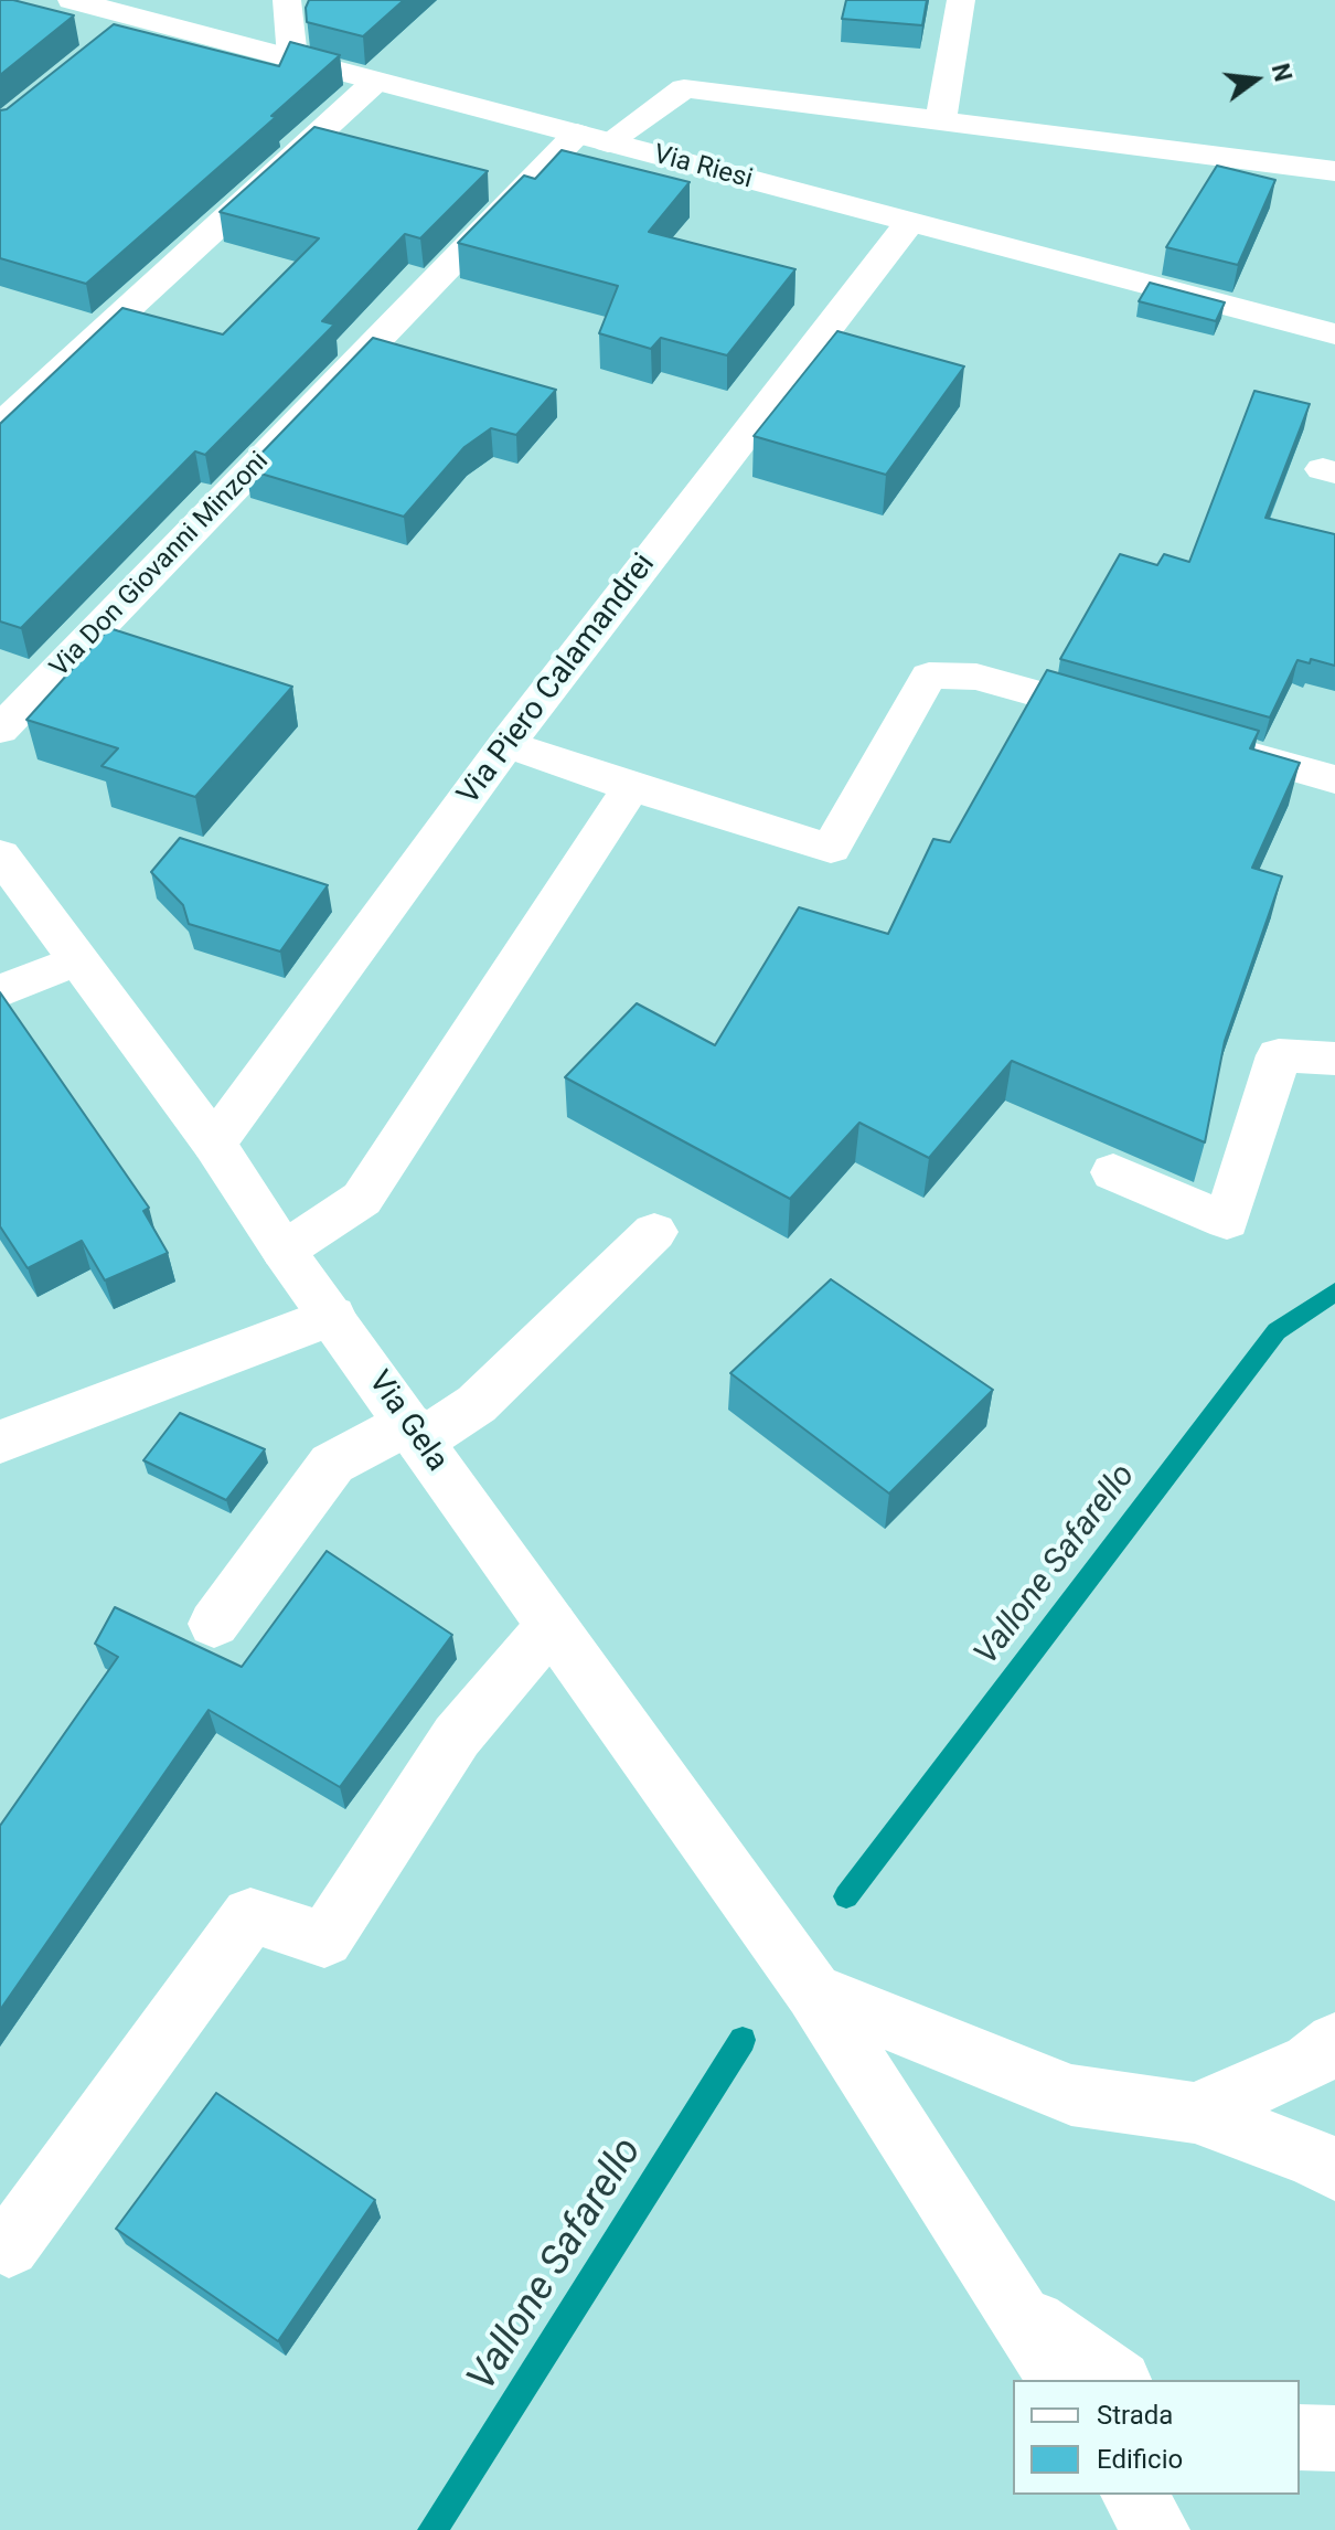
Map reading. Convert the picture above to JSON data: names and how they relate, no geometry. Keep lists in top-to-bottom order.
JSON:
{
  "streets": {
    "street": [
      "Via Riesi",
      "Via Don Giovanni Minzoni",
      "Via Piero Calamandrei",
      "Via Gela"
    ]
  },
  "crossings": [
    ["Via Riesi", "Via Don Giovanni Minzoni"],
    ["Via Riesi", "Via Piero Calamandrei"],
    ["Via Piero Calamandrei", "Via Gela"]
  ],
  "water": ["Vallone Safarello"],
  "legend": ["Strada", "Edificio"],
  "north": "right"
}
